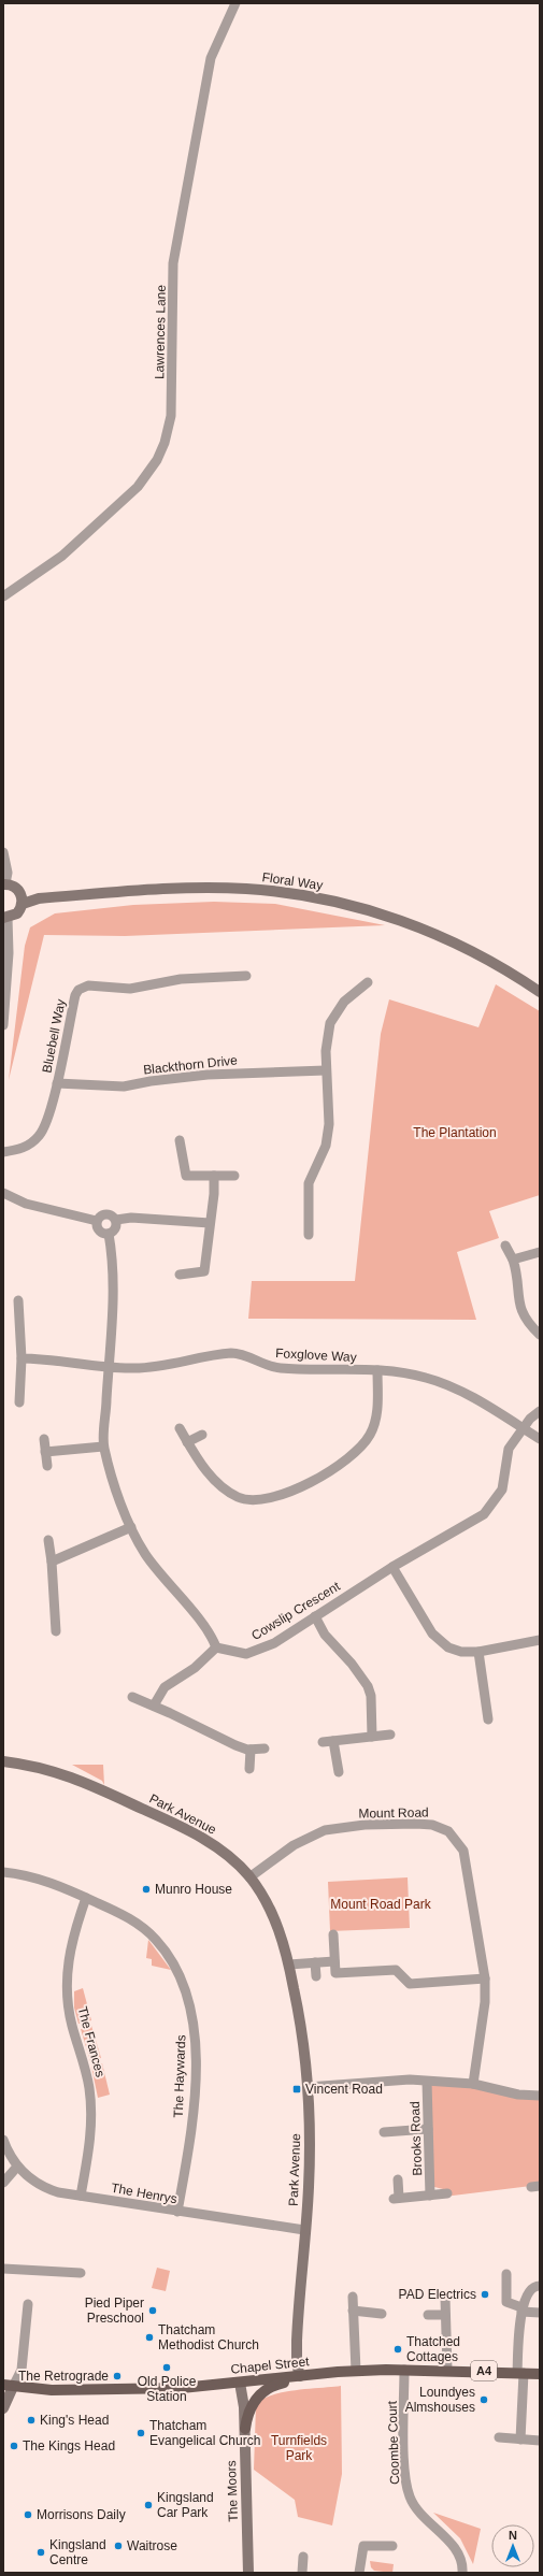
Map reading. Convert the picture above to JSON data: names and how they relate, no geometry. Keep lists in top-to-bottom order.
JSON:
{
  "streets": {
    "main road": ["Chapel Street", "A4"],
    "street": [
      "Lawrences Lane",
      "Floral Way",
      "Bluebell Way",
      "Blackthorn Drive",
      "Foxglove Way",
      "Cowslip Crescent",
      "Mount Road",
      "Park Avenue",
      "The Frances",
      "The Haywards",
      "Brooks Road",
      "The Henrys",
      "Coombe Court",
      "The Moors"
    ]
  },
  "crossings": [
    ["Bluebell Way", "Blackthorn Drive"],
    ["Foxglove Way", "Cowslip Crescent"],
    ["Mount Road", "Park Avenue"],
    ["Park Avenue", "The Henrys"],
    ["Park Avenue", "Chapel Street"],
    ["The Frances", "The Haywards"],
    ["The Frances", "The Henrys"],
    ["The Haywards", "The Henrys"],
    ["Chapel Street", "Coombe Court"],
    ["Chapel Street", "The Moors"]
  ],
  "parks": ["The Plantation", "Mount Road Park", "Turnfields Park"],
  "places": {
    "other": [
      "Munro House",
      "PAD Electrics",
      "Pied Piper Preschool",
      "Thatcham Methodist Church",
      "Thatched Cottages",
      "Old Police Station",
      "The Retrograde",
      "Loundyes Almshouses",
      "King's Head",
      "Thatcham Evangelical Church",
      "The Kings Head",
      "Kingsland Car Park",
      "Morrisons Daily",
      "Waitrose",
      "Kingsland Centre"
    ],
    "transit": ["Vincent Road"]
  },
  "north": "top"
}
